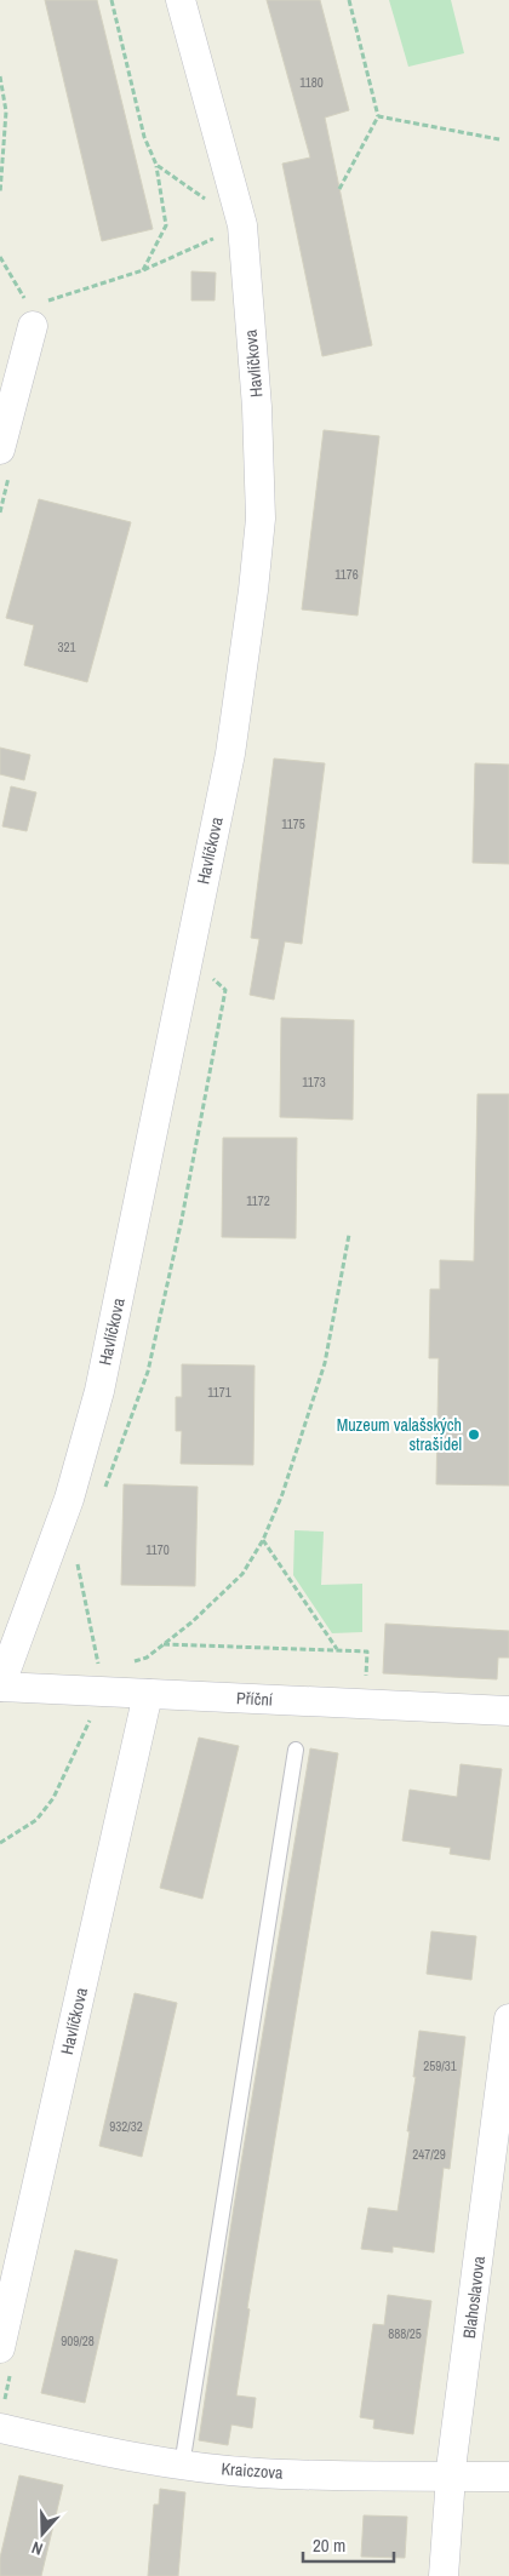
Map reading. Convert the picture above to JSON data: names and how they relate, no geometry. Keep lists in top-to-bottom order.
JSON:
{
  "streets": {
    "street": [
      "Havlíčkova",
      "Příční",
      "Blahoslavova",
      "Kraiczova"
    ]
  },
  "crossings": [
    ["Havlíčkova", "Příční"],
    ["Blahoslavova", "Kraiczova"]
  ],
  "places": ["Muzeum valašských strašidel"],
  "house_numbers": [
    "1180",
    "1176",
    "321",
    "1175",
    "1173",
    "1172",
    "1171",
    "1170",
    "259/31",
    "932/32",
    "247/29",
    "888/25",
    "909/28"
  ],
  "scale_bar": "20 m",
  "north": "bottom"
}
